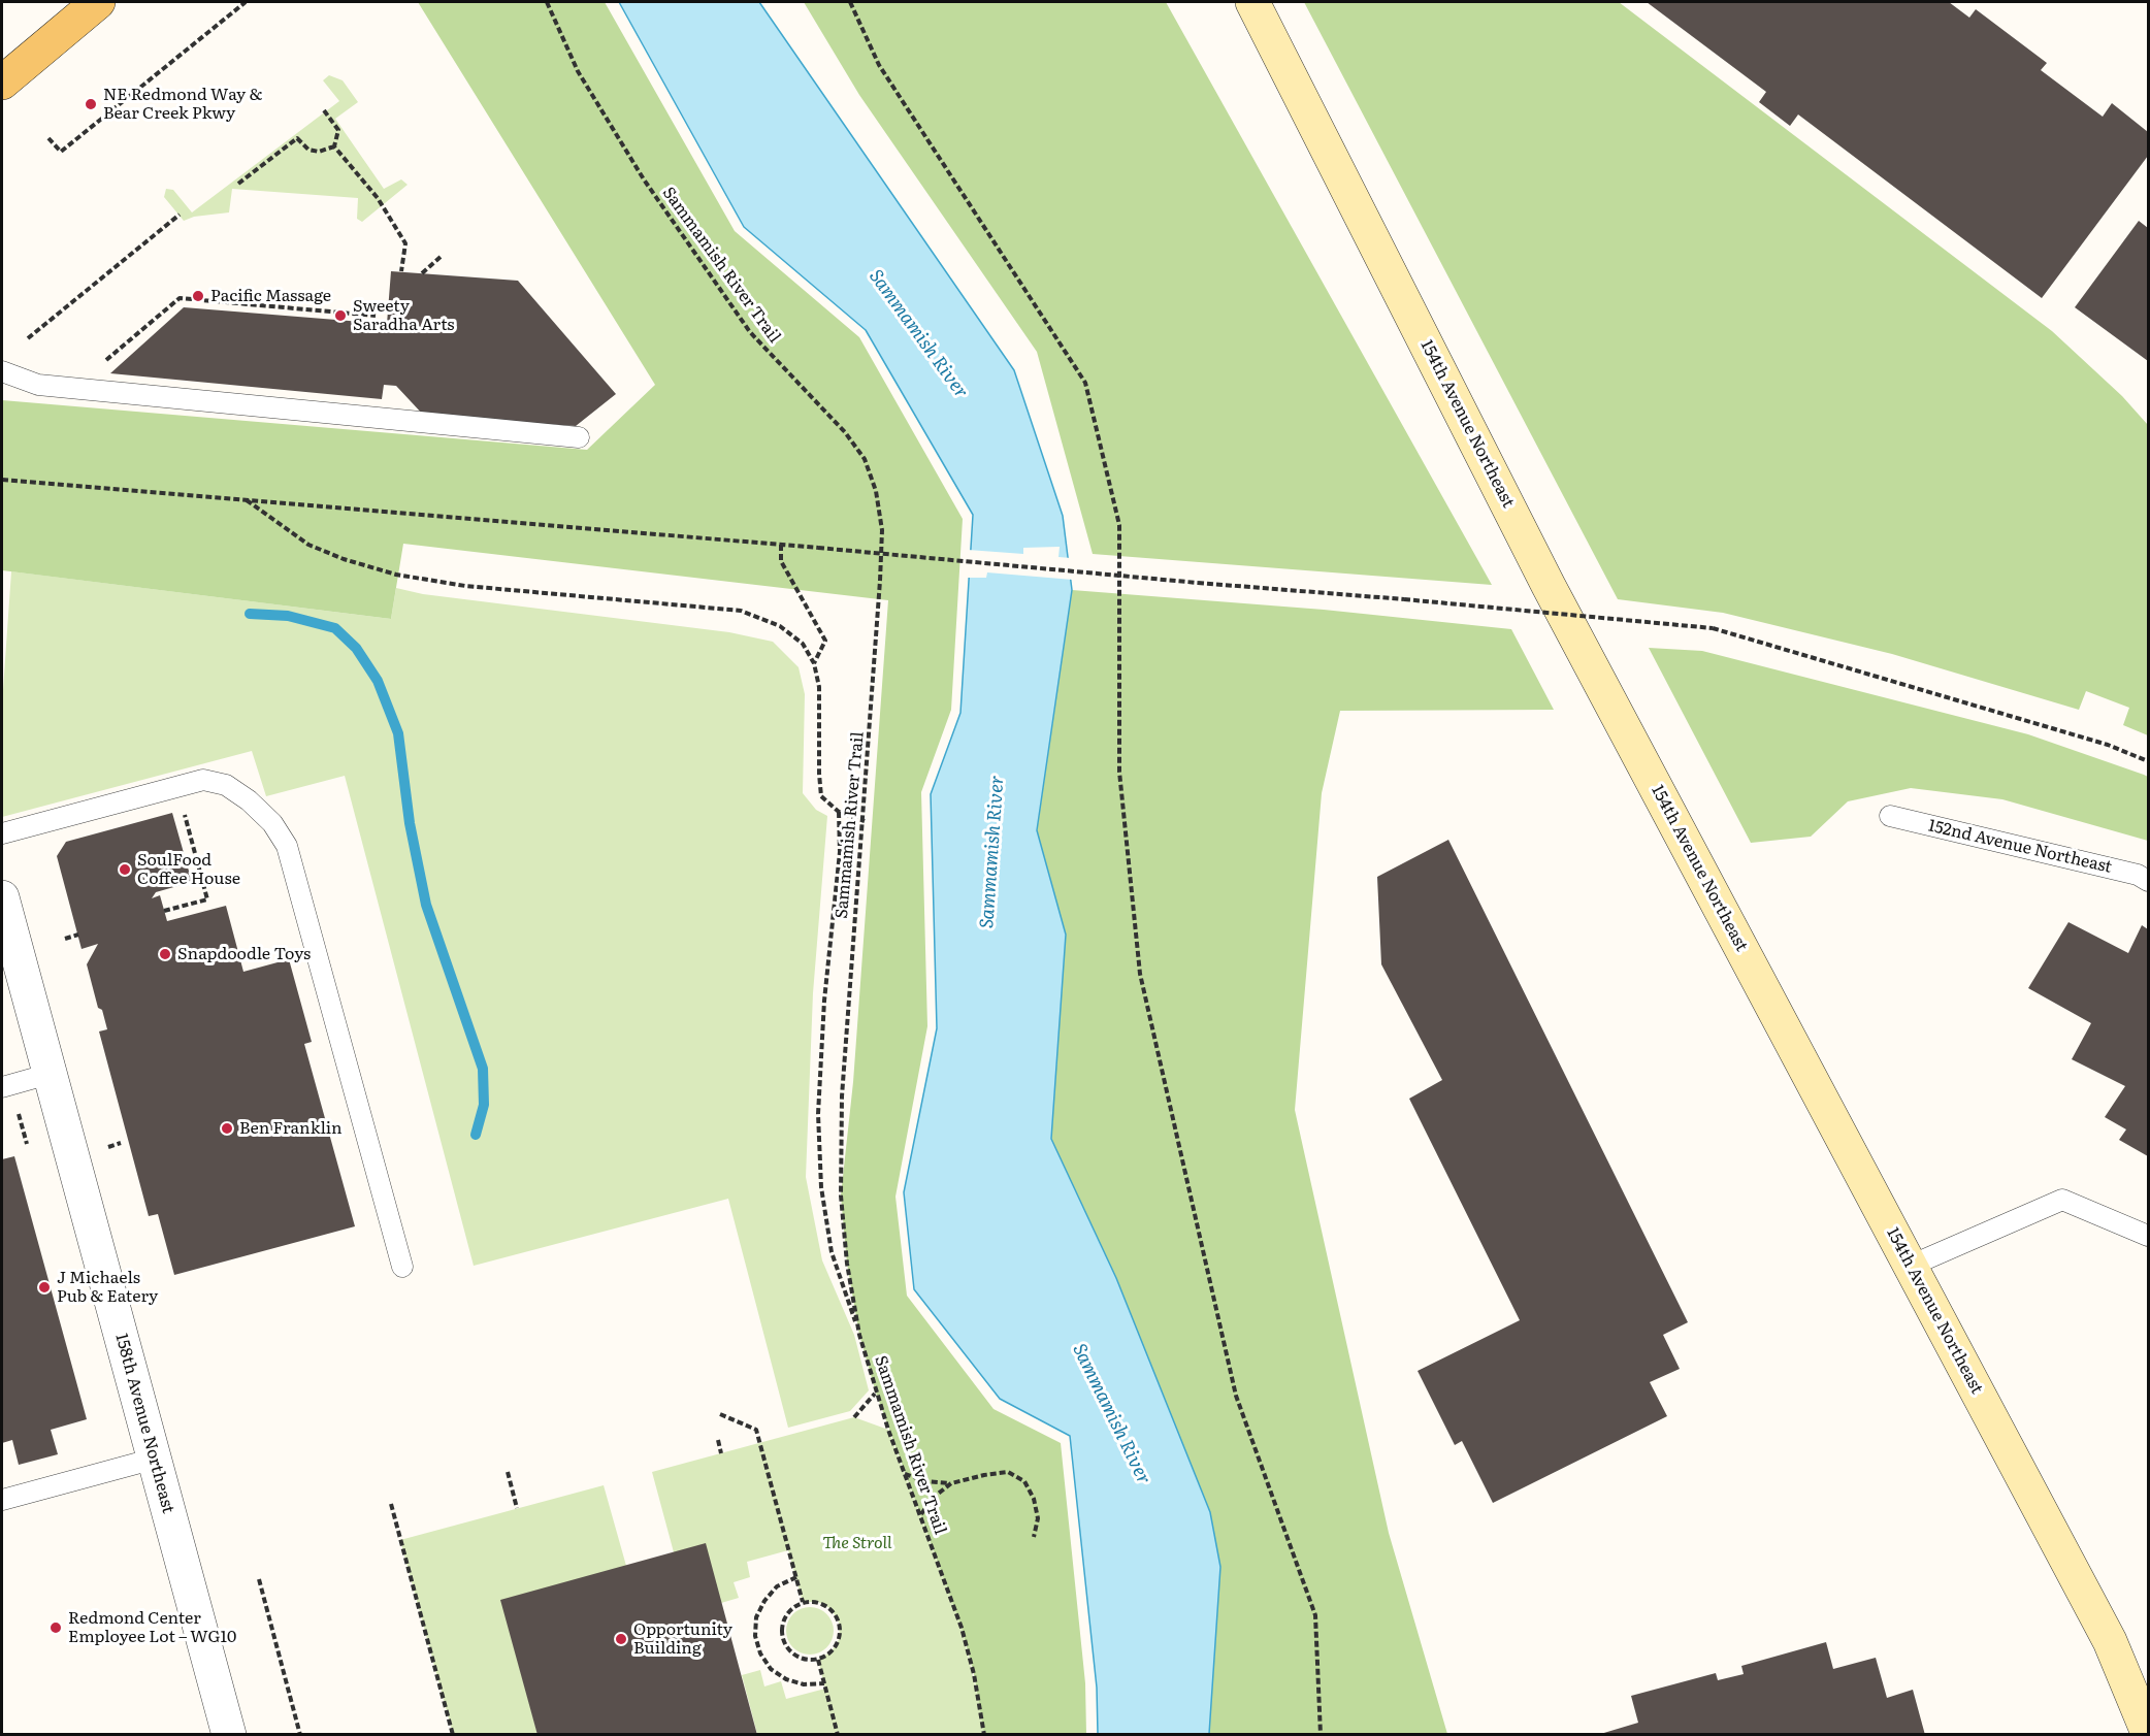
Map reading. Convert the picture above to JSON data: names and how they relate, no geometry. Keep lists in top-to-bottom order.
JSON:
{
  "streets": {
    "main road": ["154th Avenue Northeast"],
    "street": ["158th Avenue Northeast"],
    "lane": ["152nd Avenue Northeast"],
    "path": ["Sammamish River Trail"]
  },
  "water": ["Sammamish River"],
  "parks": ["The Stroll"],
  "places": [
    "NE Redmond Way & Bear Creek Pkwy",
    "Pacific Massage",
    "Sweety Saradha Arts",
    "SoulFood Coffee House",
    "Snapdoodle Toys",
    "Ben Franklin",
    "J Michaels Pub & Eatery",
    "Redmond Center Employee Lot – WG10",
    "Opportunity Building"
  ]
}
